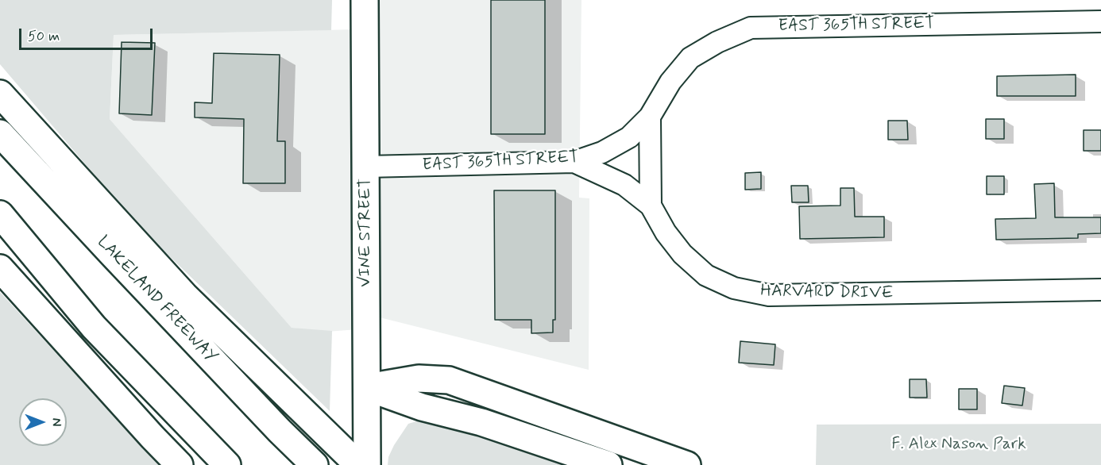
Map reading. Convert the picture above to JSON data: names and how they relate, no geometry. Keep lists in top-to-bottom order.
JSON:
{
  "streets": {
    "main road": ["VINE STREET", "LAKELAND FREEWAY"],
    "street": ["EAST 365TH STREET", "HARVARD DRIVE"]
  },
  "crossings": [
    ["EAST 365TH STREET", "VINE STREET"],
    ["EAST 365TH STREET", "HARVARD DRIVE"]
  ],
  "parks": ["F. Alex Nason Park"],
  "scale_bar": "50 m",
  "north": "right"
}
